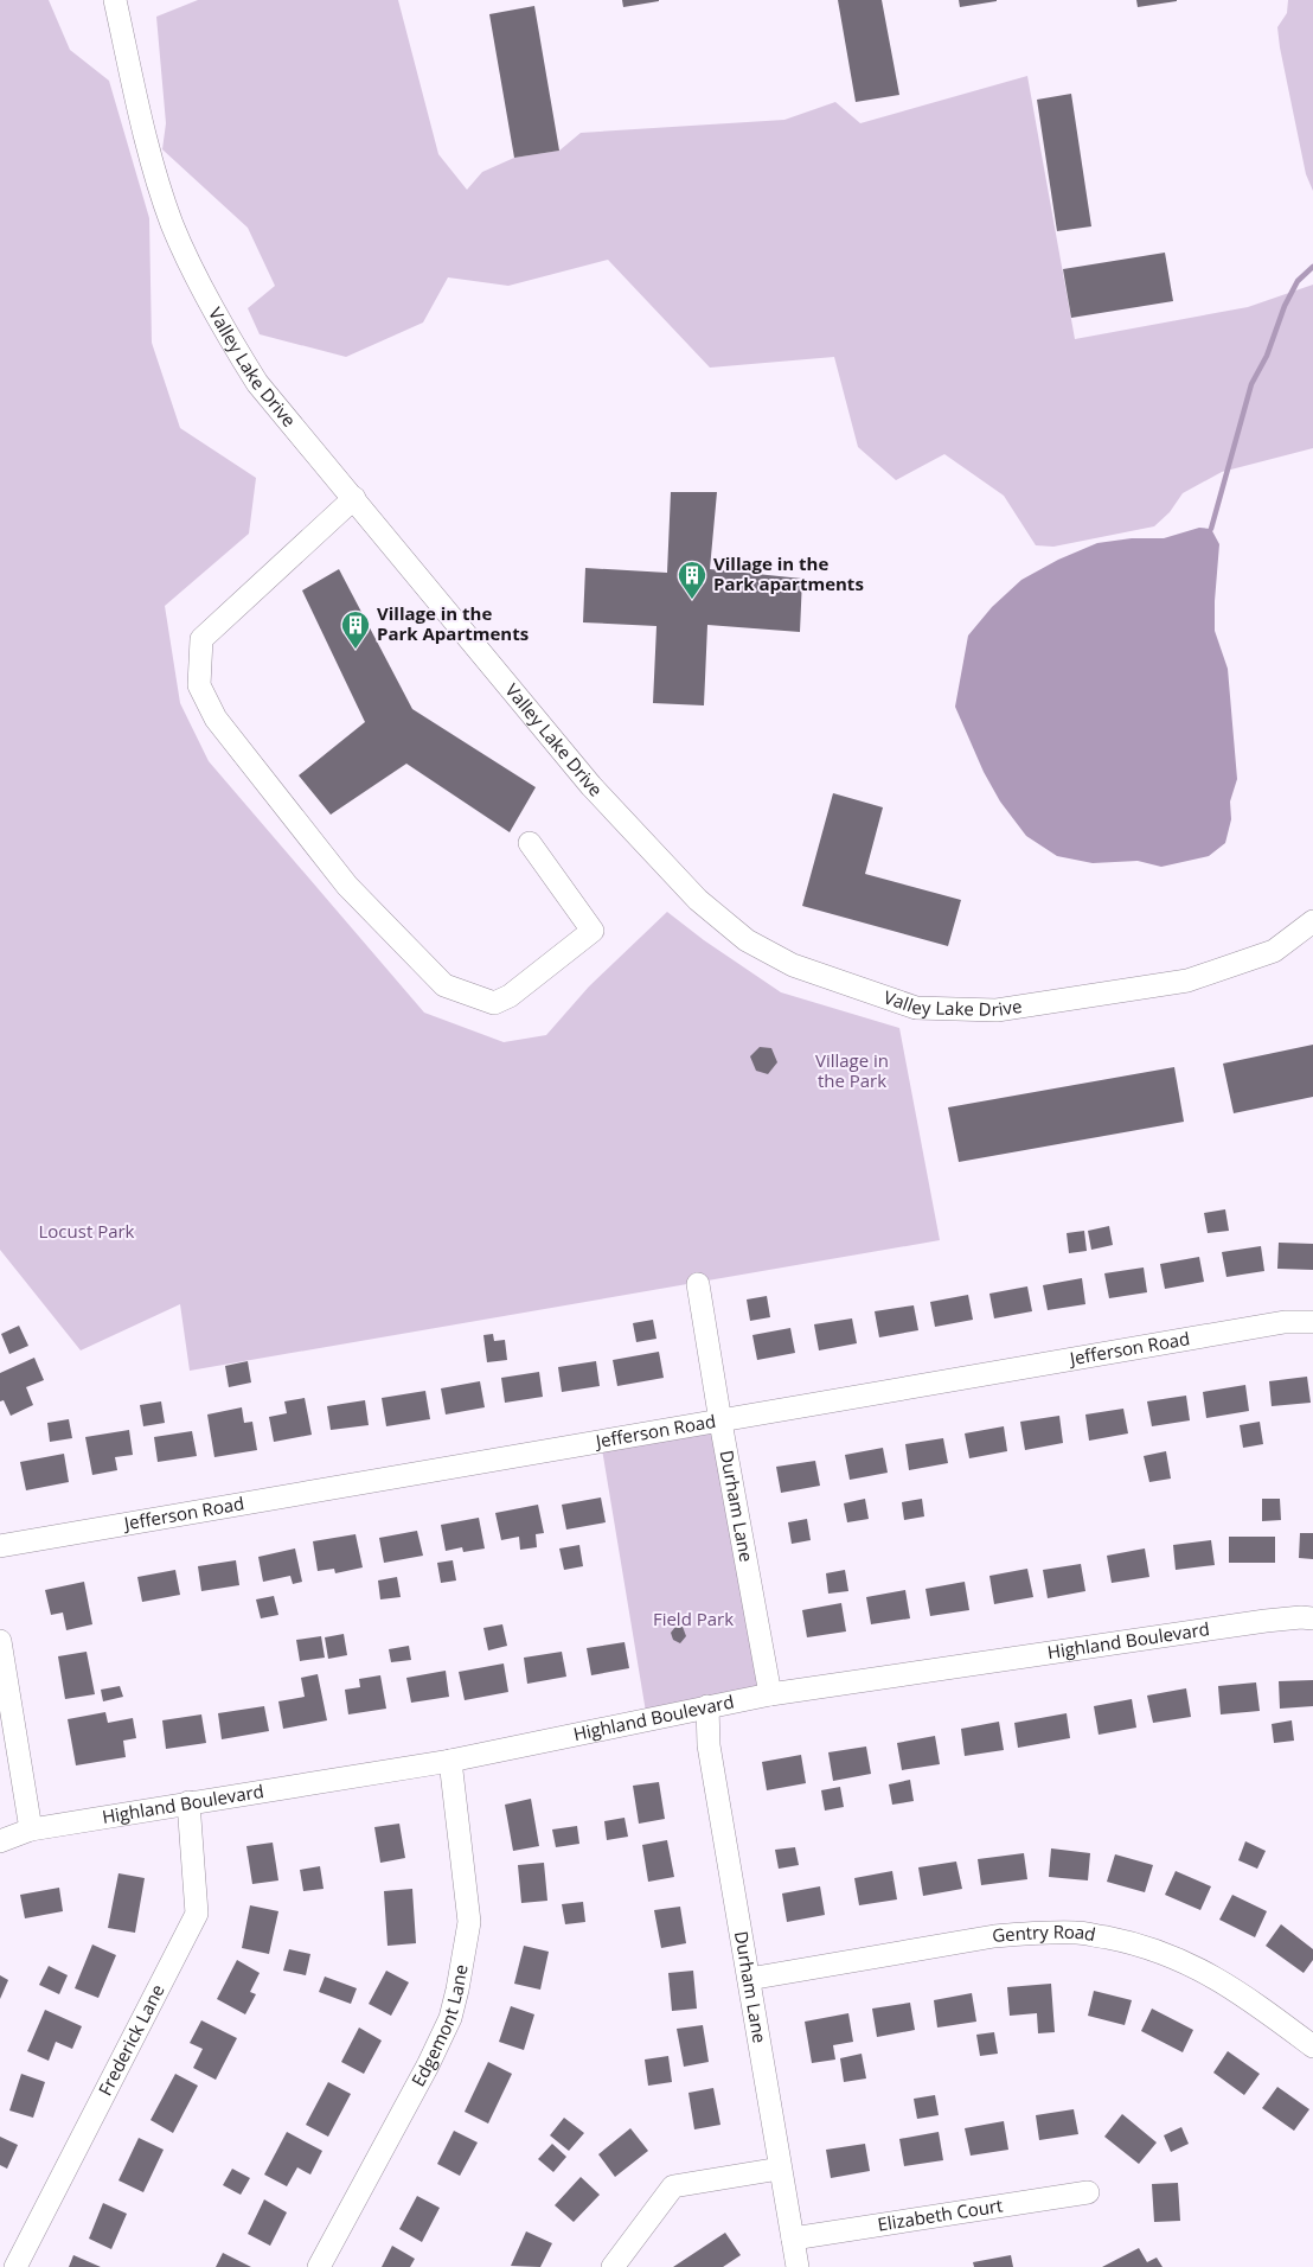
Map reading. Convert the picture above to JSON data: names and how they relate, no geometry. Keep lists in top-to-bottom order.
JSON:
{
  "streets": {
    "street": [
      "Valley Lake Drive",
      "Jefferson Road",
      "Durham Lane",
      "Highland Boulevard",
      "Gentry Road",
      "Edgemont Lane",
      "Frederick Lane",
      "Elizabeth Court"
    ]
  },
  "crossings": [
    ["Jefferson Road", "Durham Lane"],
    ["Durham Lane", "Highland Boulevard"],
    ["Durham Lane", "Gentry Road"],
    ["Durham Lane", "Elizabeth Court"],
    ["Highland Boulevard", "Edgemont Lane"],
    ["Highland Boulevard", "Frederick Lane"]
  ],
  "parks": ["Village in the Park", "Locust Park", "Field Park"],
  "places": {
    "building": ["Village in the Park apartments", "Village in the Park Apartments"]
  }
}
